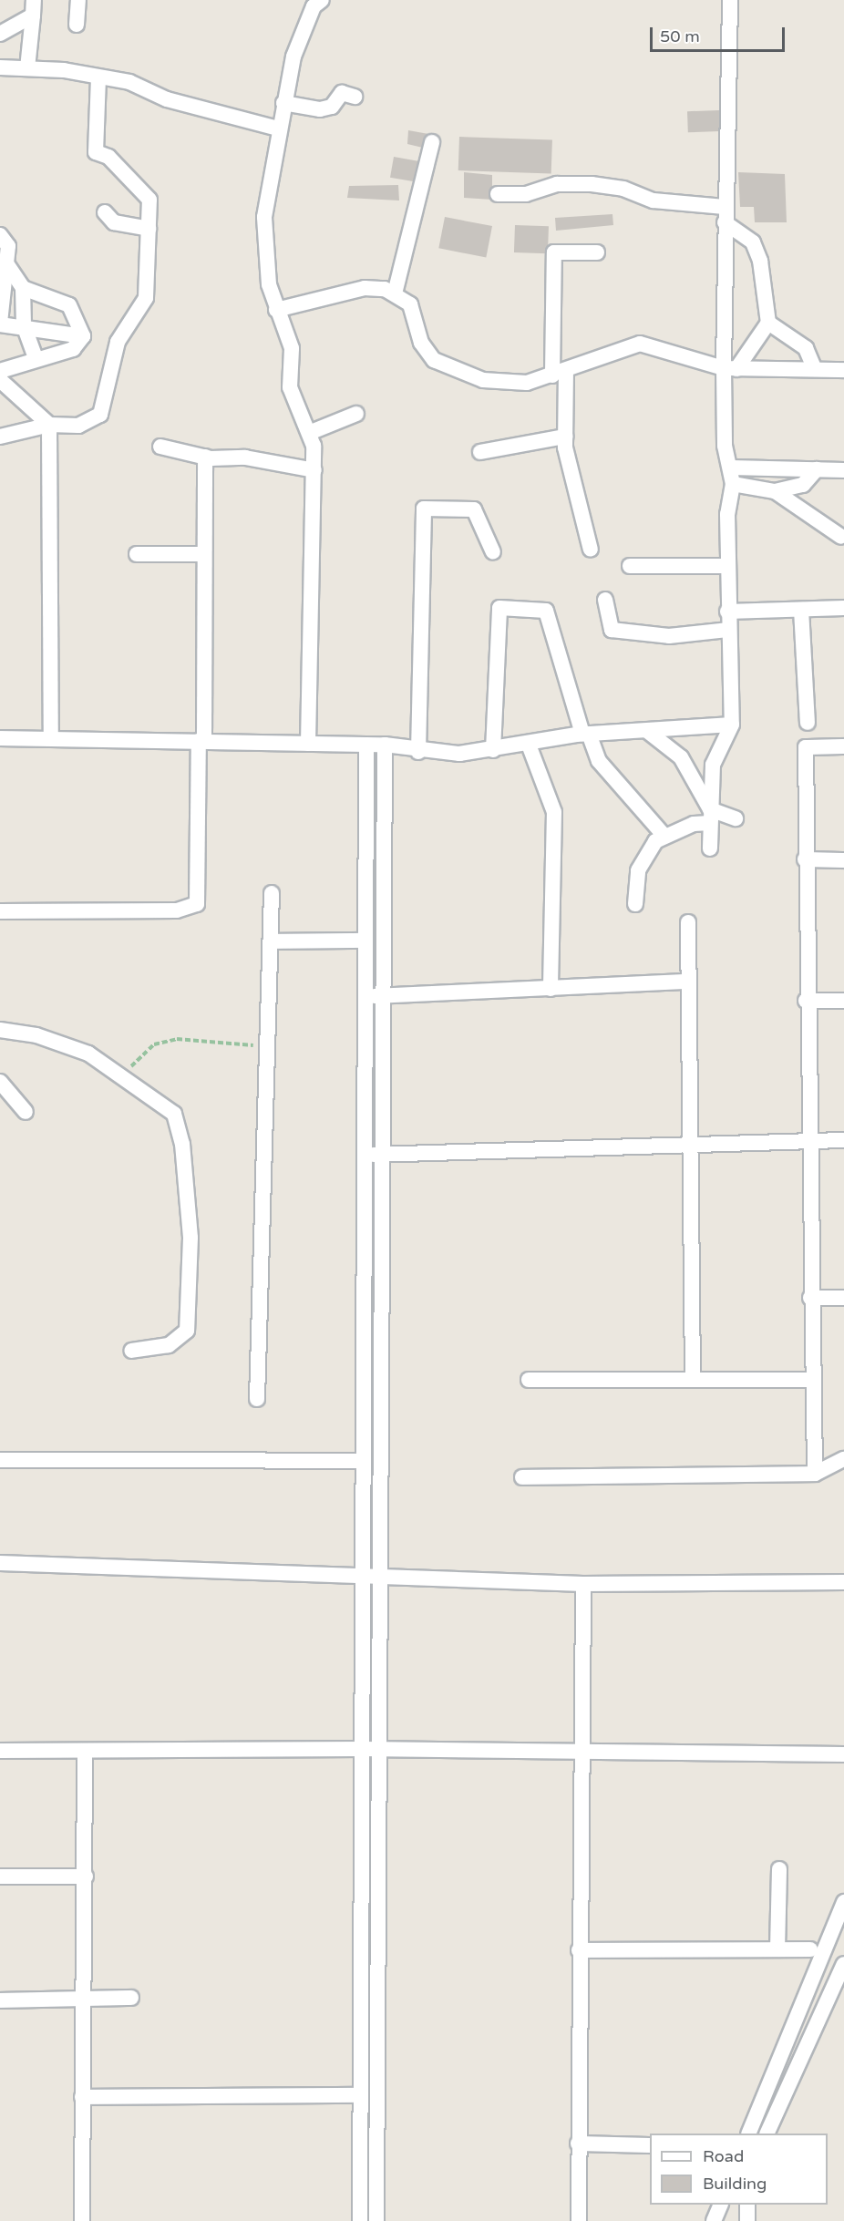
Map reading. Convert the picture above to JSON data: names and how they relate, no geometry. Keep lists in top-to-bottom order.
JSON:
{
  "legend": ["Road", "Building"],
  "scale_bar": "50 m"
}
